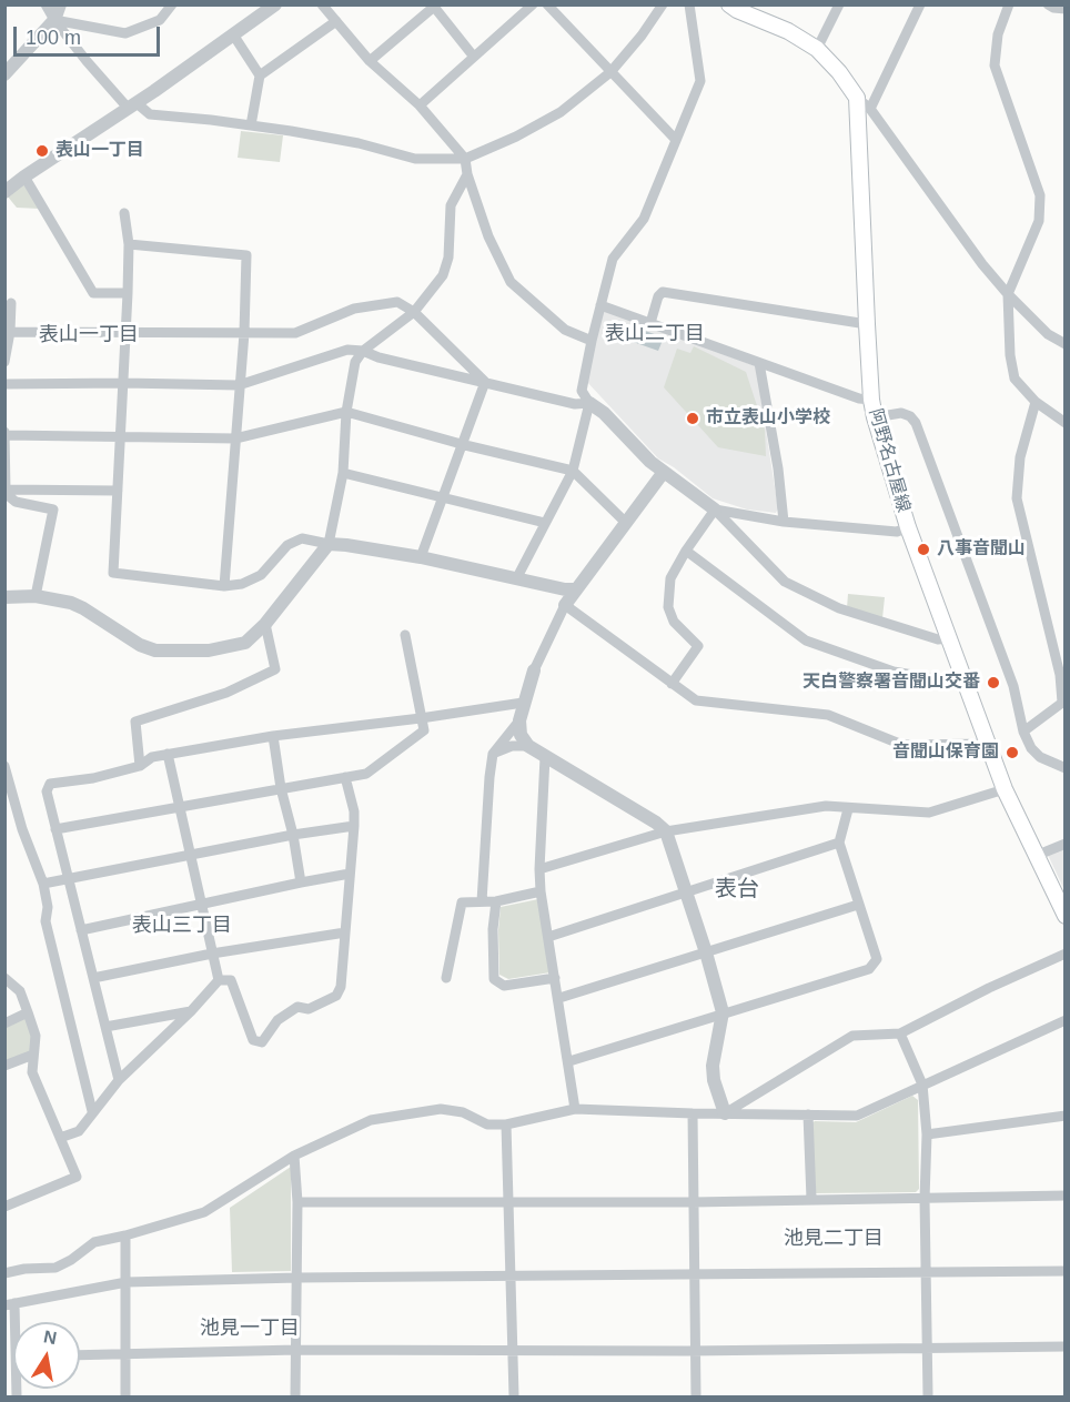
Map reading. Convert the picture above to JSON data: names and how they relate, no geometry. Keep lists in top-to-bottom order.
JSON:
{
  "streets": {
    "main road": ["阿野名古屋線"]
  },
  "districts": [
    "表山二丁目",
    "表山一丁目",
    "表台",
    "表山三丁目",
    "池見二丁目",
    "池見一丁目"
  ],
  "places": [
    "表山一丁目",
    "市立表山小学校",
    "八事音聞山",
    "天白警察署音聞山交番",
    "音聞山保育園"
  ],
  "scale_bar": "100 m",
  "north": "top"
}
